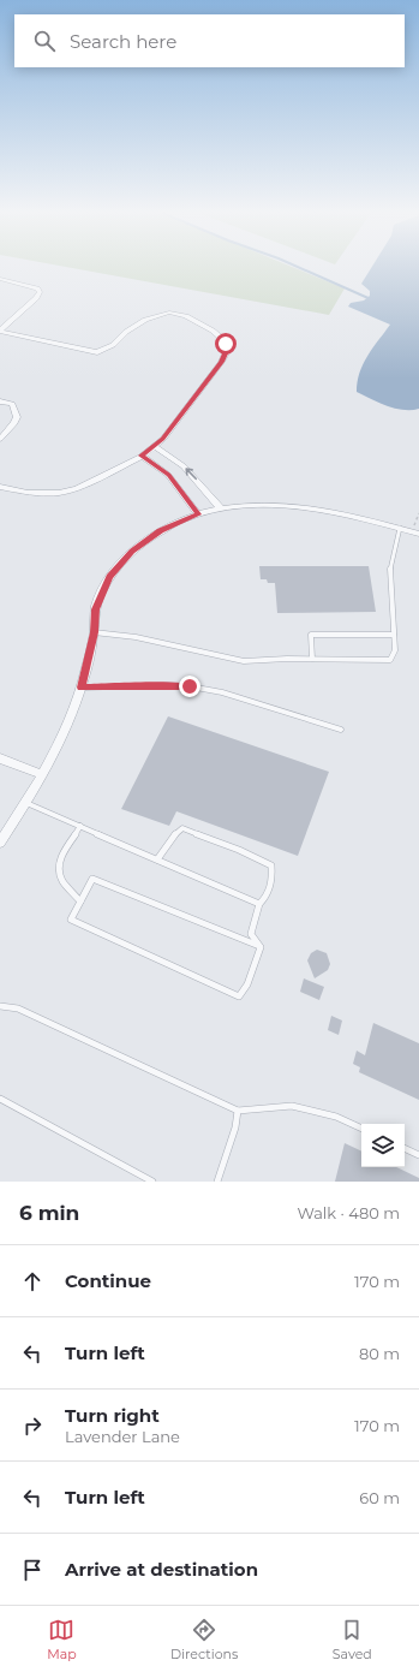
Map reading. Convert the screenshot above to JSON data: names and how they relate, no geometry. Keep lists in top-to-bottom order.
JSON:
{
  "page": {
    "search": "Search here",
    "heading": ["6 min", "Walk · 480 m"],
    "list": [
      ["Continue", "170 m"],
      ["Turn left", "80 m"],
      ["Turn right", "Lavender Lane", "170 m"],
      ["Turn left", "60 m"],
      "Arrive at destination"
    ],
    "nav": ["Map", "Directions", "Saved"]
  }
}
